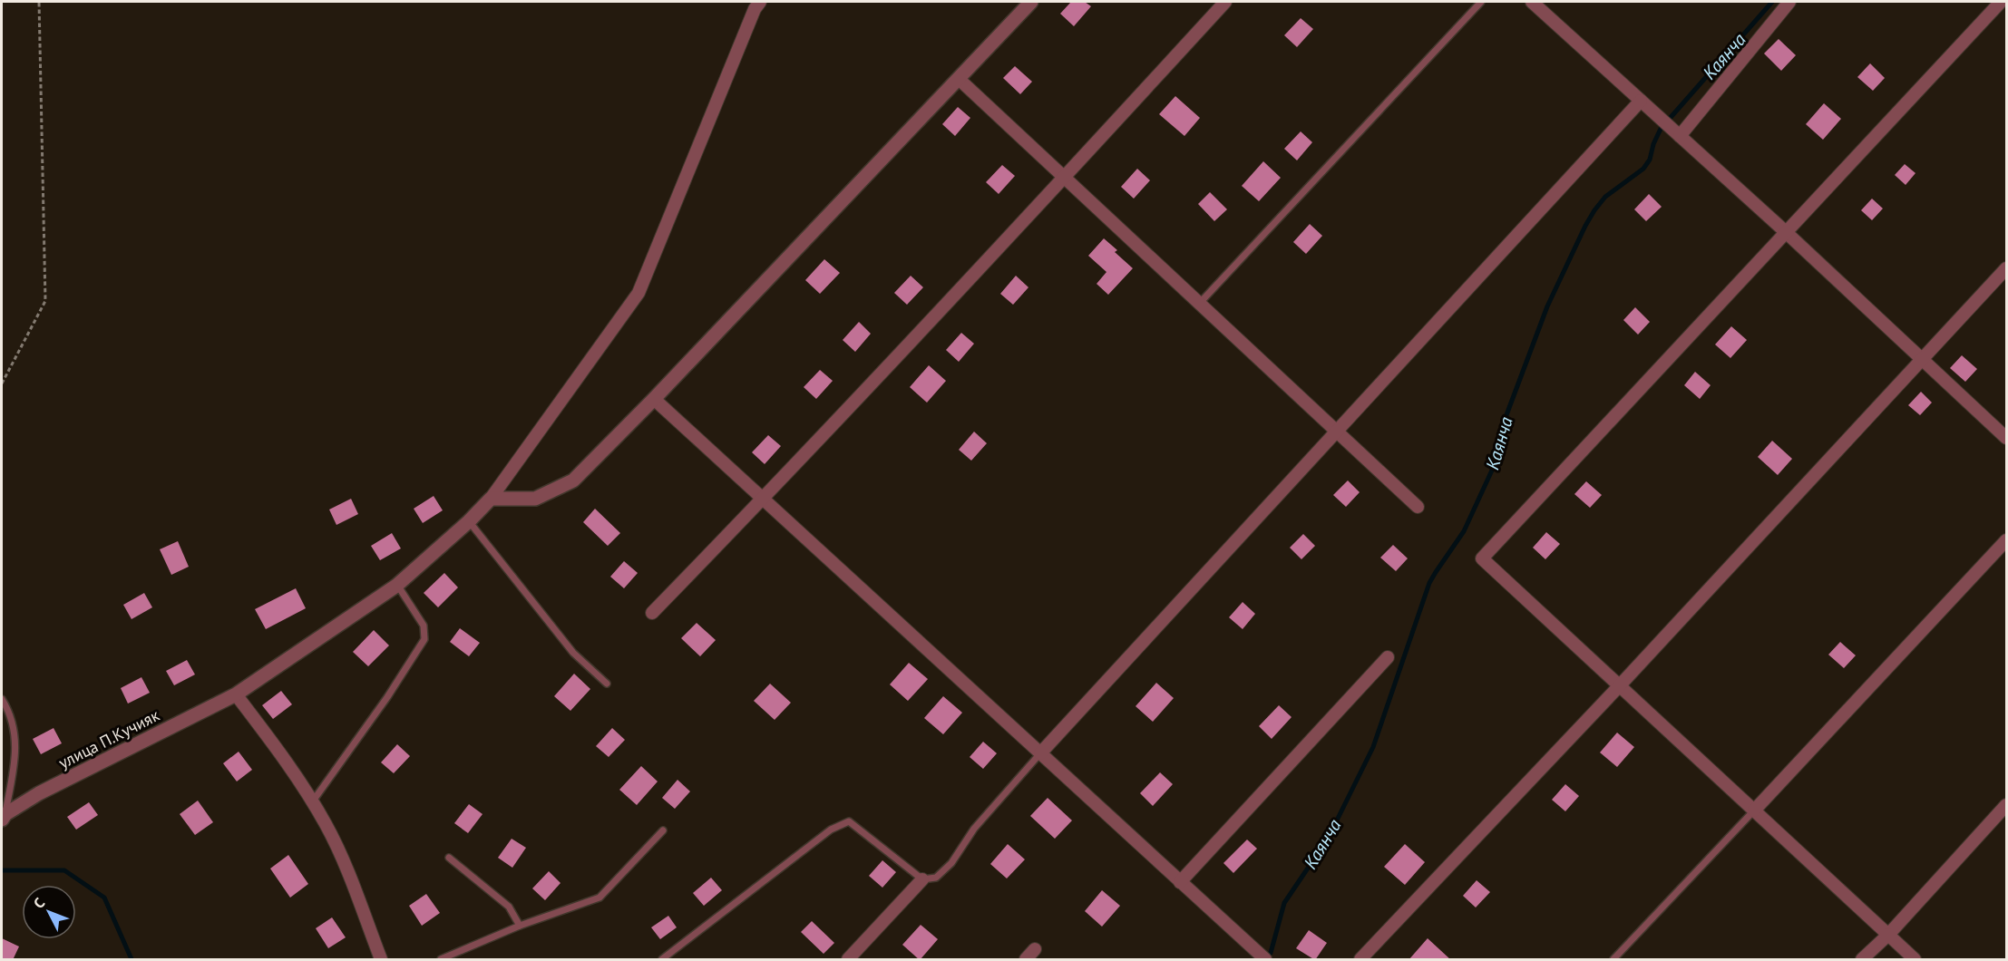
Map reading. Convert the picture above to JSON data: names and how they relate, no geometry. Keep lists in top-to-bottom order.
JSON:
{
  "streets": {
    "street": ["улица П.Кучияк"]
  },
  "water": ["Каянча"],
  "north": "top left"
}
